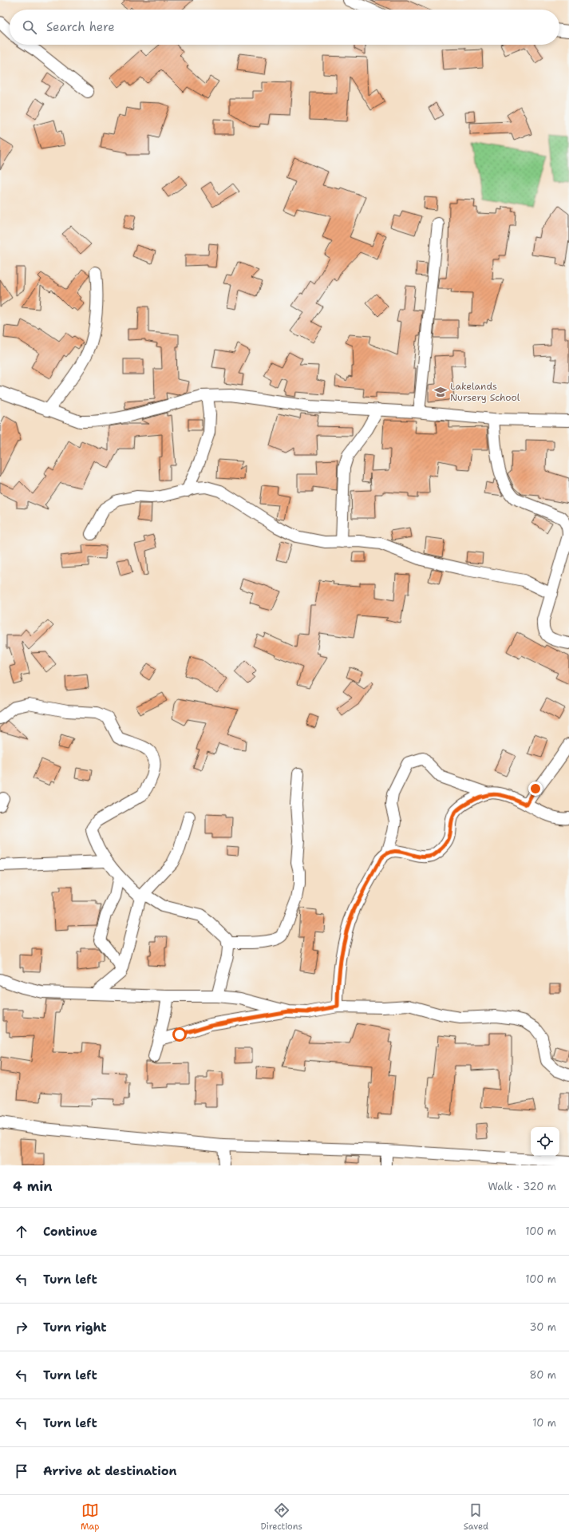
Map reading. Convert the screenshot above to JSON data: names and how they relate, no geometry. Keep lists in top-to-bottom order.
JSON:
{
  "places": {
    "school or university": ["Lakelands Nursery School"]
  },
  "page": {
    "search": "Search here",
    "heading": ["4 min", "Walk · 320 m"],
    "list": [
      ["Continue", "100 m"],
      ["Turn left", "100 m"],
      ["Turn right", "30 m"],
      ["Turn left", "80 m"],
      ["Turn left", "10 m"],
      "Arrive at destination"
    ],
    "nav": ["Map", "Directions", "Saved"]
  }
}
